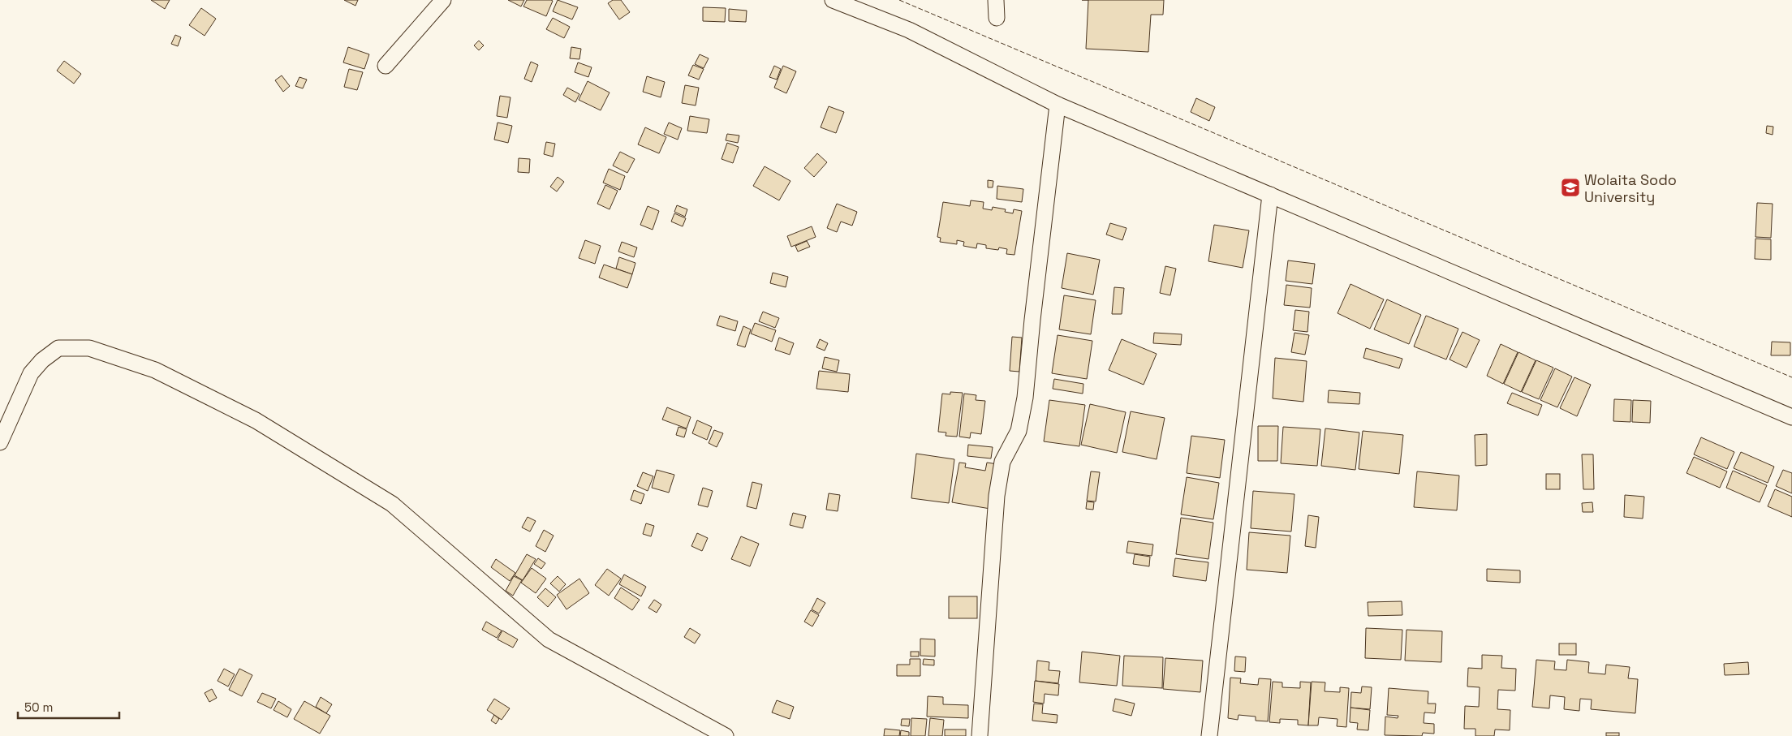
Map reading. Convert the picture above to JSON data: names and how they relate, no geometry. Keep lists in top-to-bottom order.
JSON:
{
  "places": {
    "school or university": ["Wolaita Sodo University"]
  },
  "scale_bar": "50 m"
}
